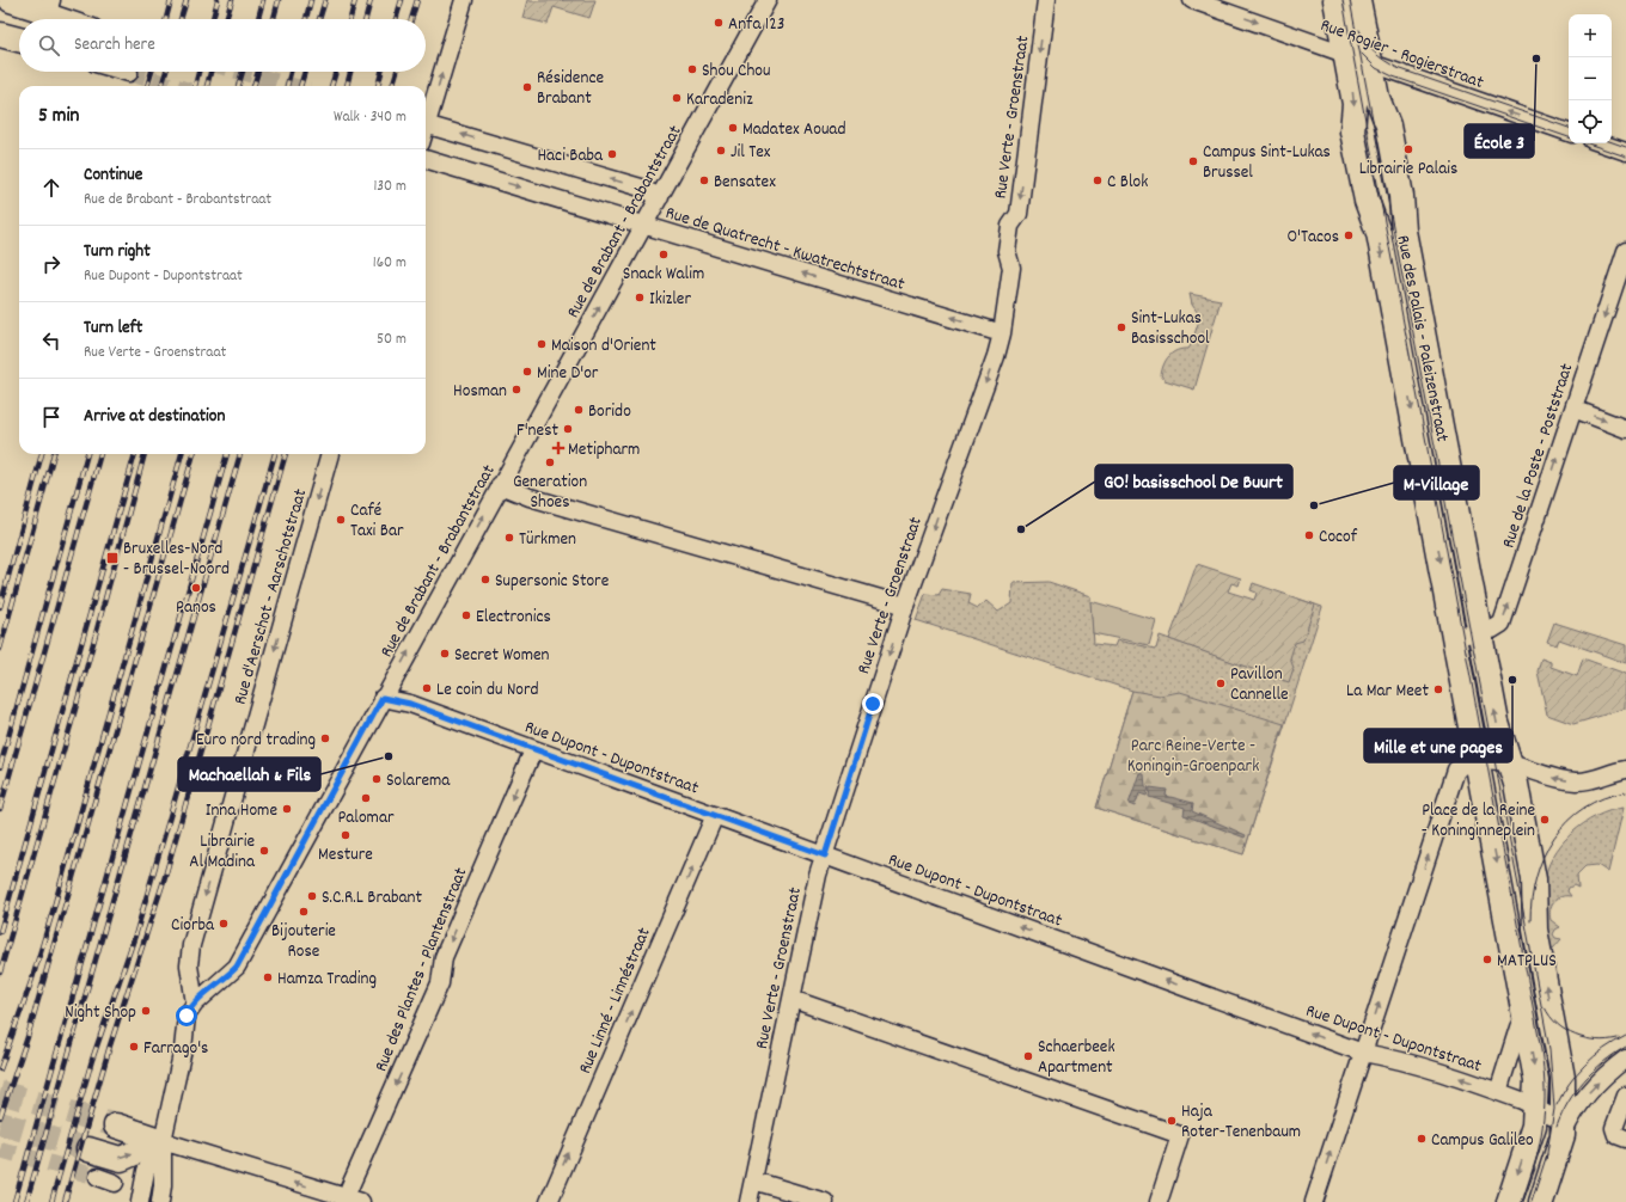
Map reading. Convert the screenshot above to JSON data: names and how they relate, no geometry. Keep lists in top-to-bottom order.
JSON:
{
  "streets": {
    "main road": ["Rue des Palais - Paleizenstraat"],
    "street": [
      "Rue Rogier - Rogierstraat",
      "Rue Verte - Groenstraat",
      "Rue de Brabant - Brabantstraat",
      "Rue de Quatrecht - Kwatrechtstraat",
      "Rue de la Poste - Poststraat",
      "Rue d'Aerschot - Aarschotstraat",
      "Rue Dupont - Dupontstraat",
      "Rue des Plantes - Plantenstraat",
      "Rue Linné - Linnéstraat"
    ]
  },
  "crossings": [
    ["Rue Rogier - Rogierstraat", "Rue des Palais - Paleizenstraat"],
    ["Rue Verte - Groenstraat", "Rue de Quatrecht - Kwatrechtstraat"],
    ["Rue Verte - Groenstraat", "Rue Dupont - Dupontstraat"],
    ["Rue de Brabant - Brabantstraat", "Rue de Quatrecht - Kwatrechtstraat"],
    ["Rue de Brabant - Brabantstraat", "Rue d'Aerschot - Aarschotstraat"],
    ["Rue de Brabant - Brabantstraat", "Rue Dupont - Dupontstraat"],
    ["Rue des Palais - Paleizenstraat", "Rue de la Poste - Poststraat"],
    ["Rue Dupont - Dupontstraat", "Rue des Plantes - Plantenstraat"],
    ["Rue Dupont - Dupontstraat", "Rue Linné - Linnéstraat"]
  ],
  "one_way": [
    "Rue Verte - Groenstraat",
    "Rue de Brabant - Brabantstraat",
    "Rue d'Aerschot - Aarschotstraat",
    "Rue Dupont - Dupontstraat",
    "Rue des Plantes - Plantenstraat",
    "Rue Linné - Linnéstraat"
  ],
  "parks": ["Parc Reine-Verte - Koningin-Groenpark"],
  "places": {
    "other": [
      "Anfa 123",
      "École 3",
      "Shou Chou",
      "Résidence Brabant",
      "Karadeniz",
      "Madatex Aouad",
      "Librairie Palais",
      "Jil Tex",
      "Haci Baba",
      "Campus Sint-Lukas Brussel",
      "Bensatex",
      "C Blok",
      "O'Tacos",
      "Snack Walim",
      "Ikizler",
      "Sint-Lukas Basisschool",
      "Maison d'Orient",
      "Mine D'or",
      "Hosman",
      "Borido",
      "F'nest",
      "Generation Shoes",
      "M-Village",
      "Café Taxi Bar",
      "GO! basisschool De Buurt",
      "Cocof",
      "Türkmen",
      "Supersonic Store",
      "Panos",
      "Electronics",
      "Secret Women",
      "Mille et une pages",
      "Pavillon Cannelle",
      "Le coin du Nord",
      "La Mar Meet",
      "Euro nord trading",
      "Machaellah & Fils",
      "Solarema",
      "Palomar",
      "Inna Home",
      "Place de la Reine - Koninginneplein",
      "Mesture",
      "Librairie Al Madina",
      "S.C.R.L Brabant",
      "Bijouterie Rose",
      "Ciorba",
      "MATPLUS",
      "Hamza Trading",
      "Night Shop",
      "Farrago's",
      "Schaerbeek Apartment",
      "Haja Roter-Tenenbaum",
      "Campus Galileo"
    ],
    "health": ["Metipharm"],
    "transit": ["Bruxelles-Nord - Brussel-Noord"]
  },
  "page": {
    "map_buttons": ["+", "−"],
    "search": "Search here",
    "heading": ["5 min", "Walk · 340 m"],
    "list": [
      ["Continue", "Rue de Brabant - Brabantstraat", "130 m"],
      ["Turn right", "Rue Dupont - Dupontstraat", "160 m"],
      ["Turn left", "Rue Verte - Groenstraat", "50 m"],
      "Arrive at destination"
    ]
  }
}
